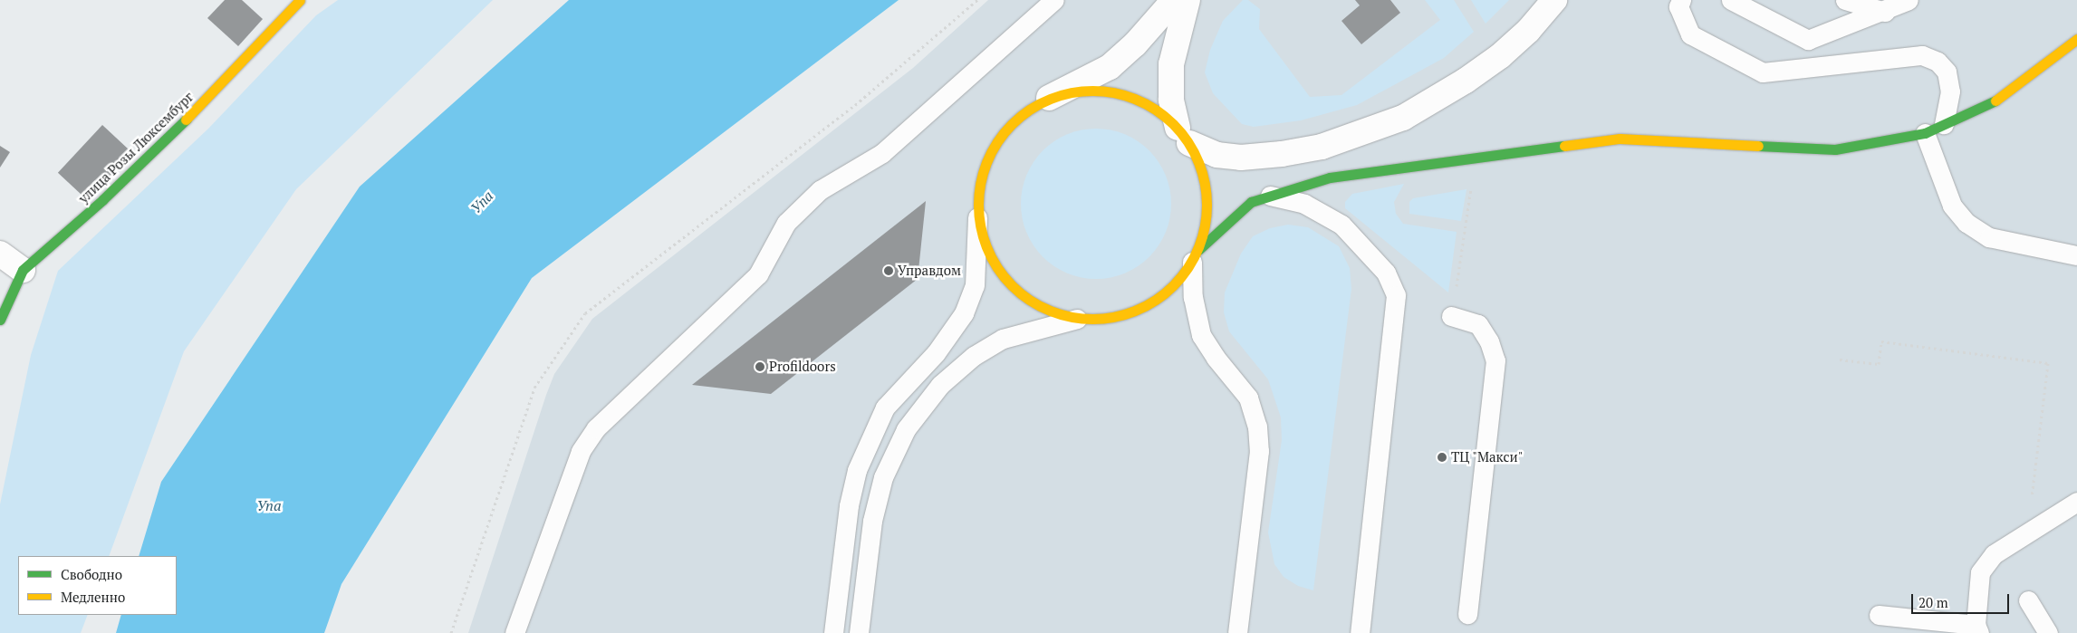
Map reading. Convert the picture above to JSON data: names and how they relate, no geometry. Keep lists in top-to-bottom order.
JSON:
{
  "streets": {
    "street": ["улица Розы Люксембург"]
  },
  "water": ["Упа"],
  "places": ["Управдом", "Profildoors", "ТЦ \"Макси\""],
  "legend": ["Свободно", "Медленно"],
  "scale_bar": "20 m"
}
